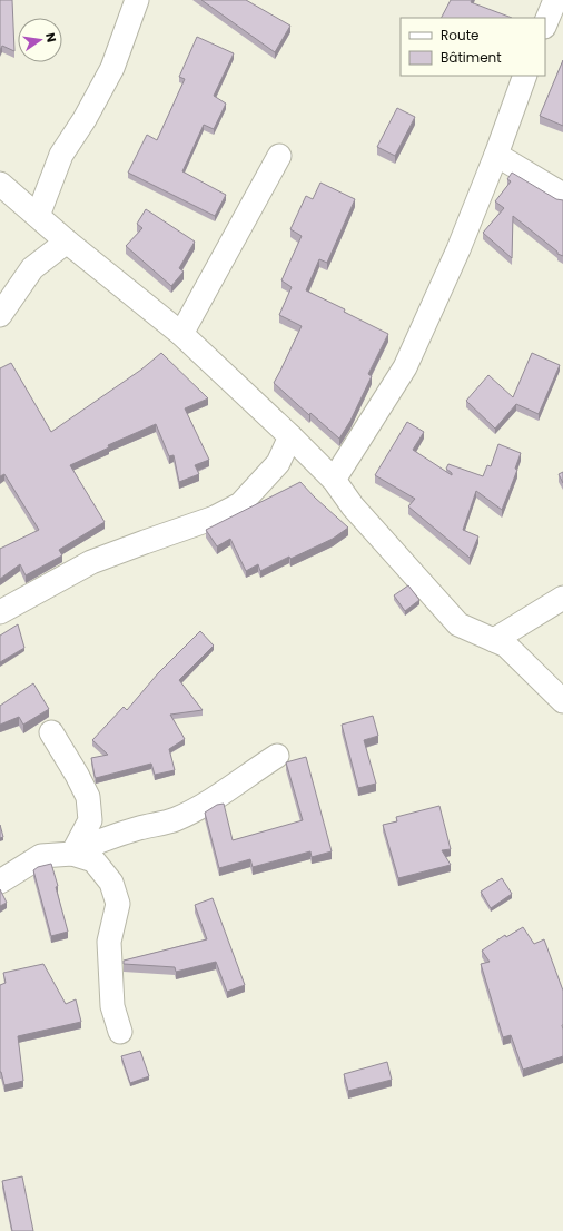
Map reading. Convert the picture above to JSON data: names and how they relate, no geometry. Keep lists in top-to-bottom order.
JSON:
{
  "legend": ["Route", "Bâtiment"],
  "north": "right"
}
